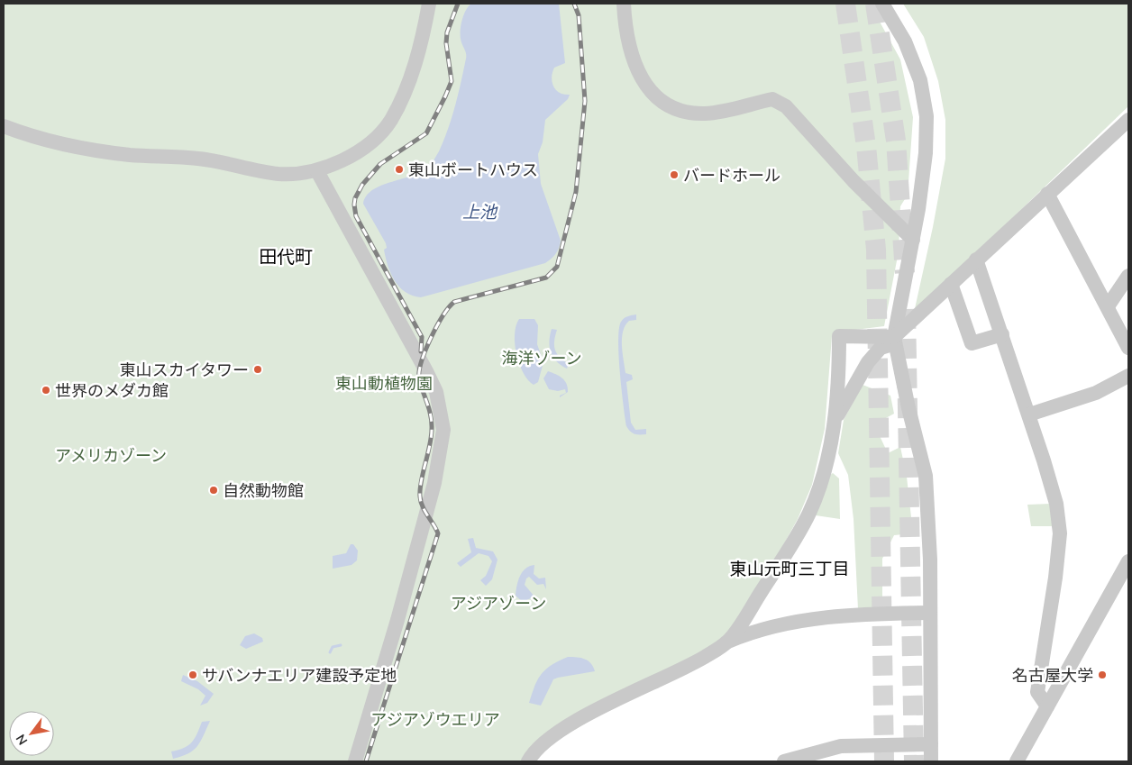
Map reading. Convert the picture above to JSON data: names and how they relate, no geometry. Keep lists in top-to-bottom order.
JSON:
{
  "districts": ["田代町", "東山元町三丁目"],
  "water": ["上池"],
  "parks": [
    "海洋ゾーン",
    "東山動植物園",
    "アメリカゾーン",
    "アジアゾーン",
    "アジアゾウエリア"
  ],
  "places": [
    "東山ボートハウス",
    "バードホール",
    "東山スカイタワー",
    "世界のメダカ館",
    "自然動物館",
    "サバンナエリア建設予定地",
    "名古屋大学"
  ],
  "north": "bottom left"
}
